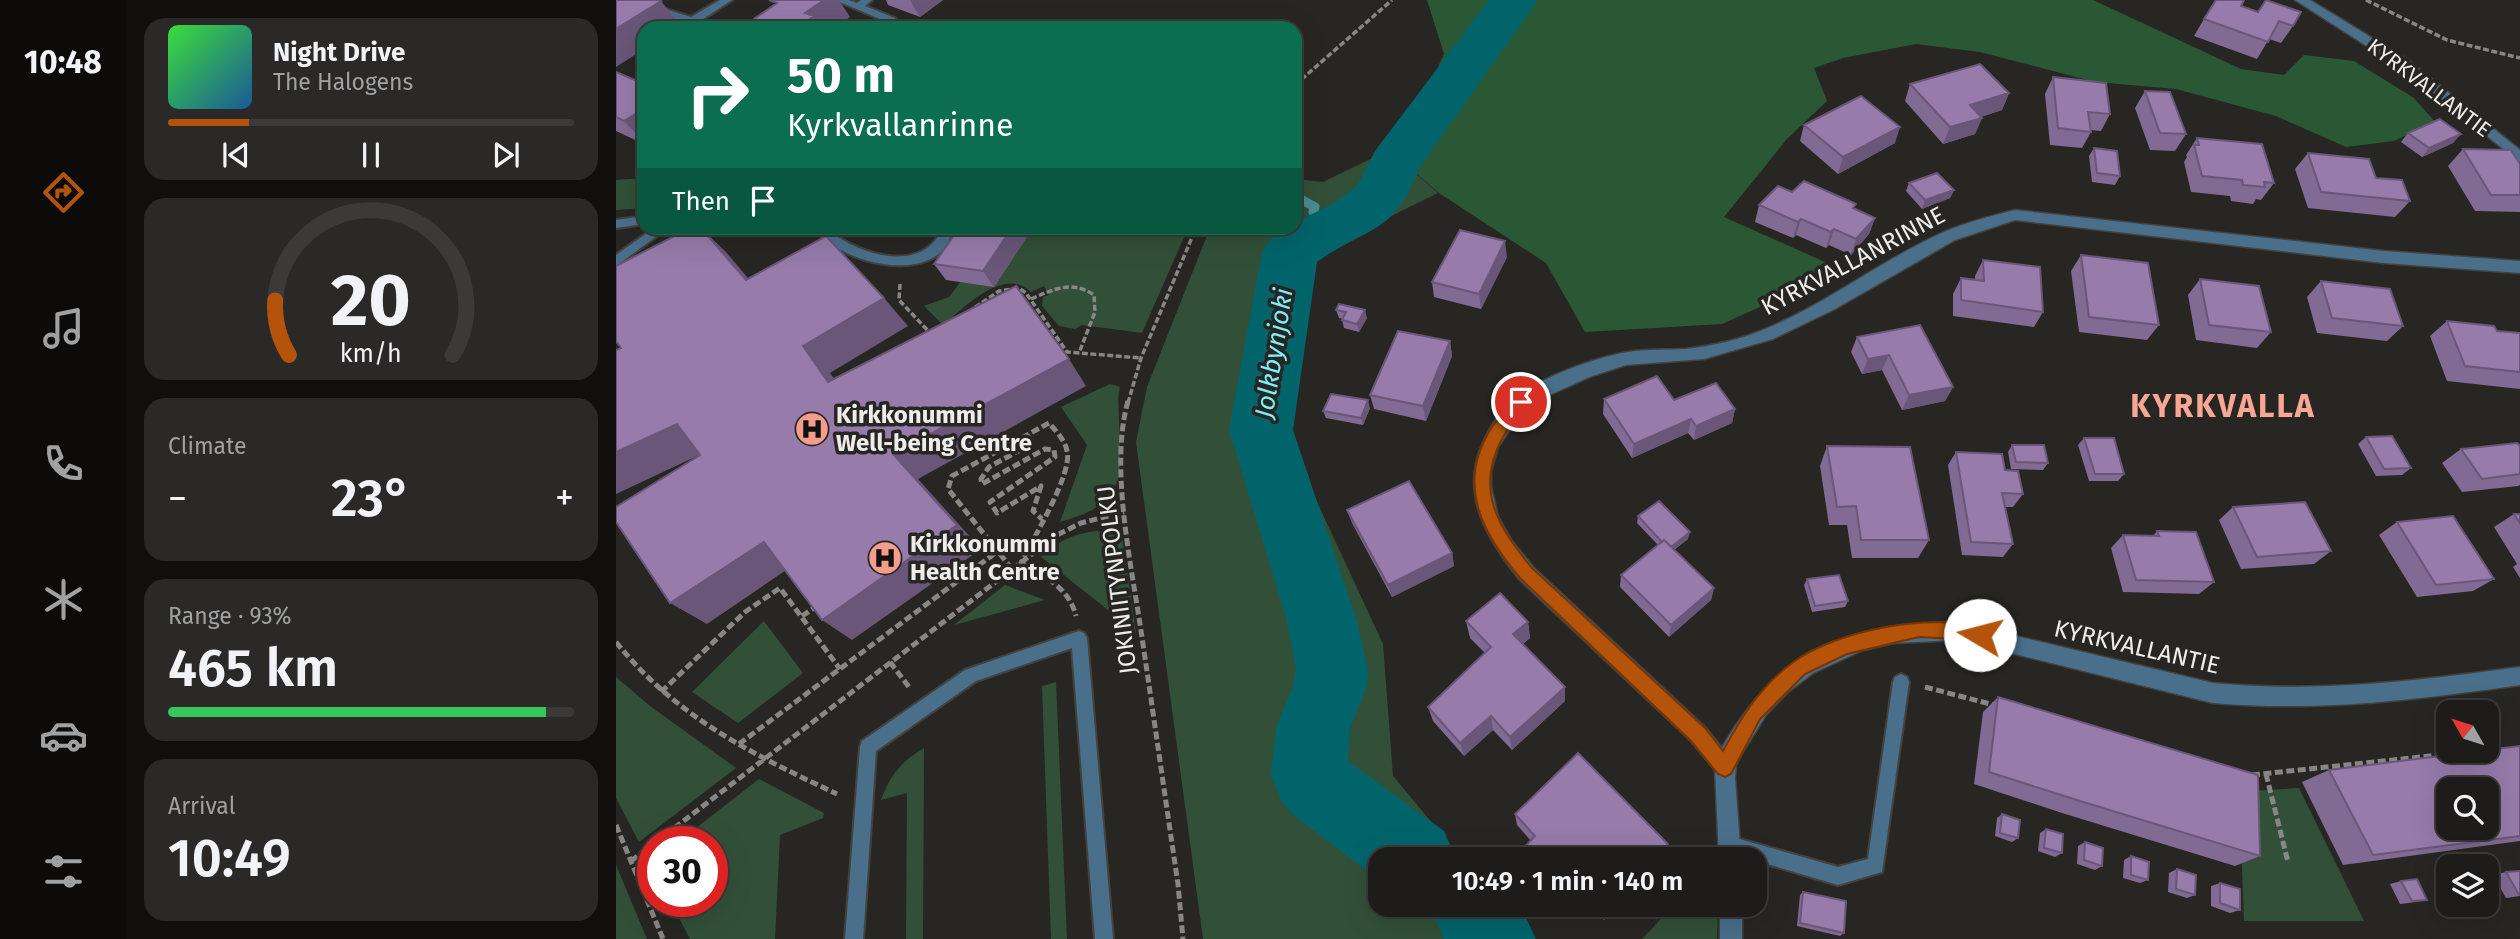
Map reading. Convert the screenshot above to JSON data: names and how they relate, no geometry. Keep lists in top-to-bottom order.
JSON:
{
  "streets": {
    "street": ["KYRKVALLANTIE", "KYRKVALLANRINNE"],
    "path": ["JOKINIITYNPOLKU"]
  },
  "crossings": [
    ["KYRKVALLANTIE", "KYRKVALLANRINNE"]
  ],
  "districts": ["KYRKVALLA"],
  "water": ["Jolkbynjoki"],
  "places": {
    "hospital": ["Kirkkonummi Well-being Centre", "Kirkkonummi Health Centre"]
  },
  "north": "top left",
  "page": {
    "tabs": "10:48",
    "turn": ["50 m", "Kyrkvallanrinne"],
    "song": ["Night Drive", "The Halogens"],
    "then": "Then",
    "tile": [
      "Climate",
      ["Range · 93%", "465 km"],
      ["Arrival", "10:49"]
    ],
    "heat": ["−", "23°", "+"],
    "limit": "30",
    "trip": "10:49 · 1 min · 140 m",
    "gauge": ["20", "km/h"]
  }
}
